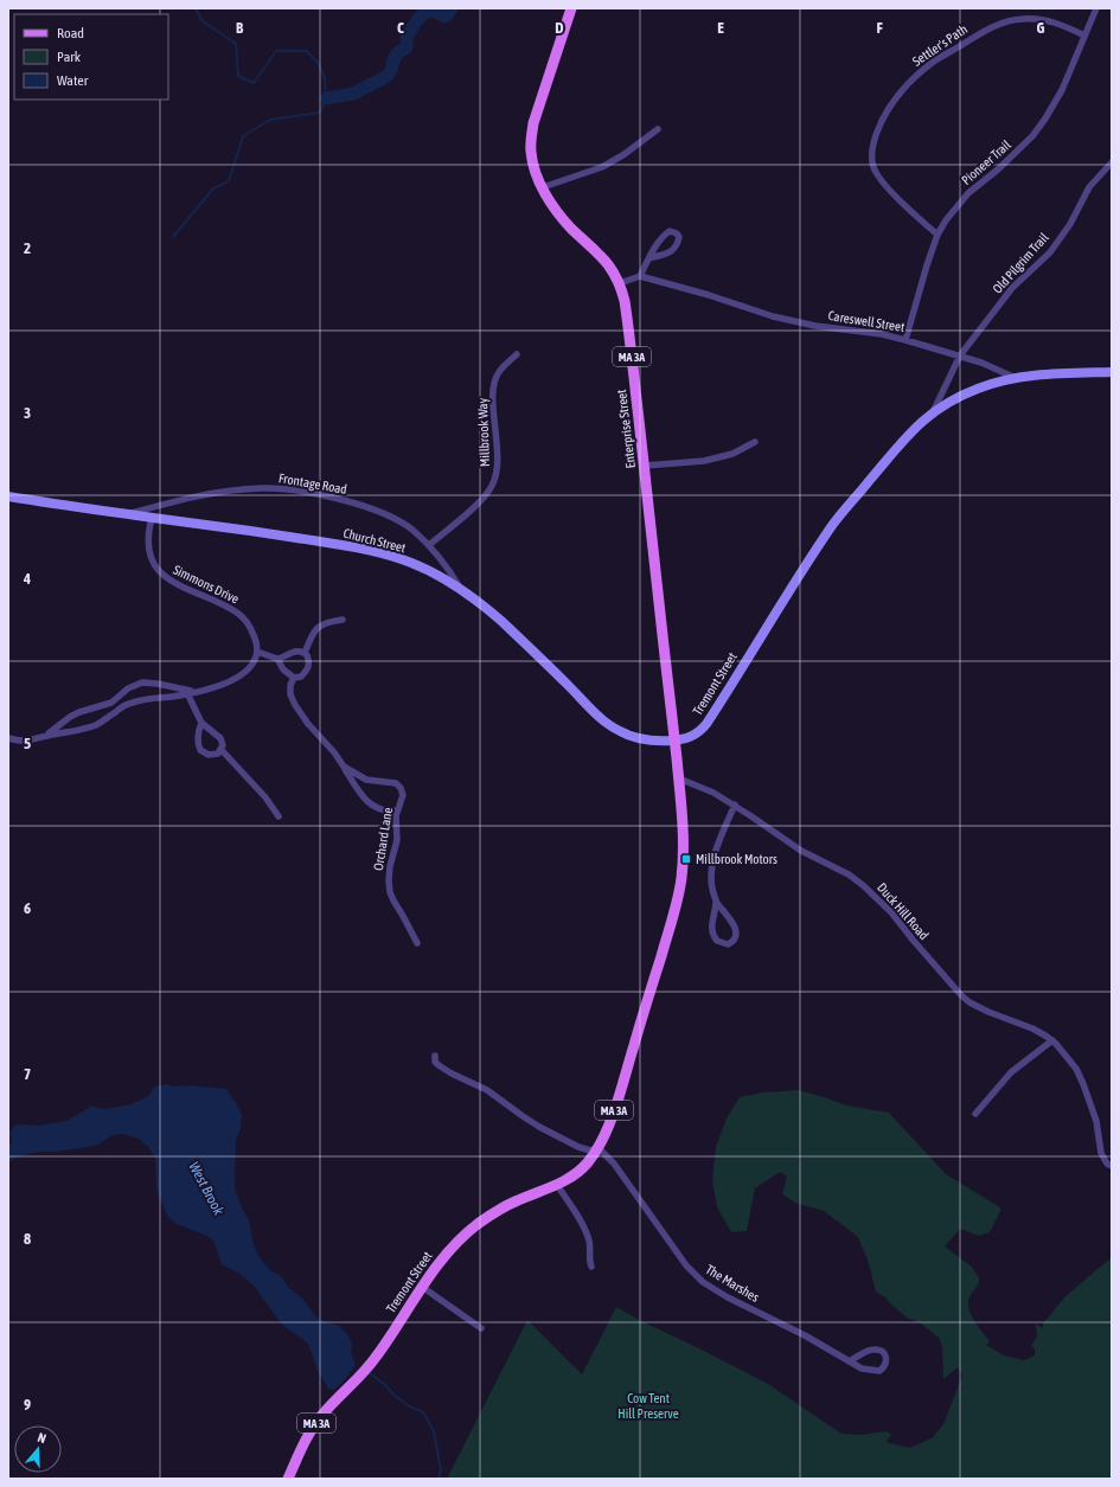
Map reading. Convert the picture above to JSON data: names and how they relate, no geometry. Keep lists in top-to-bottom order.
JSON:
{
  "streets": {
    "main road": [
      "MA 3A",
      "Enterprise Street",
      "Church Street",
      "Tremont Street"
    ],
    "street": [
      "Settler's Path",
      "Pioneer Trail",
      "Old Pilgrim Trail",
      "Careswell Street",
      "Millbrook Way",
      "Frontage Road",
      "Simmons Drive",
      "Orchard Lane",
      "Duck Hill Road",
      "The Marshes"
    ]
  },
  "crossings": [
    ["Settler's Path", "Pioneer Trail"],
    ["Pioneer Trail", "Careswell Street"],
    ["Old Pilgrim Trail", "Careswell Street"],
    ["Old Pilgrim Trail", "Tremont Street"],
    ["Careswell Street", "Tremont Street"],
    ["Enterprise Street", "Church Street"],
    ["Enterprise Street", "Tremont Street"],
    ["Millbrook Way", "Frontage Road"],
    ["Frontage Road", "Church Street"],
    ["Church Street", "Simmons Drive"],
    ["Church Street", "Tremont Street"],
    ["Tremont Street", "Duck Hill Road"],
    ["Tremont Street", "The Marshes"]
  ],
  "water": ["West Brook"],
  "parks": ["Cow Tent Hill Preserve"],
  "places": {
    "transit": ["Millbrook Motors"]
  },
  "legend": ["Road", "Park", "Water"],
  "north": "top",
  "grid": {
    "columns": [
      "B",
      "C",
      "D",
      "E",
      "F",
      "G"
    ],
    "rows": [
      "2",
      "3",
      "4",
      "5",
      "6",
      "7",
      "8",
      "9"
    ]
  }
}
